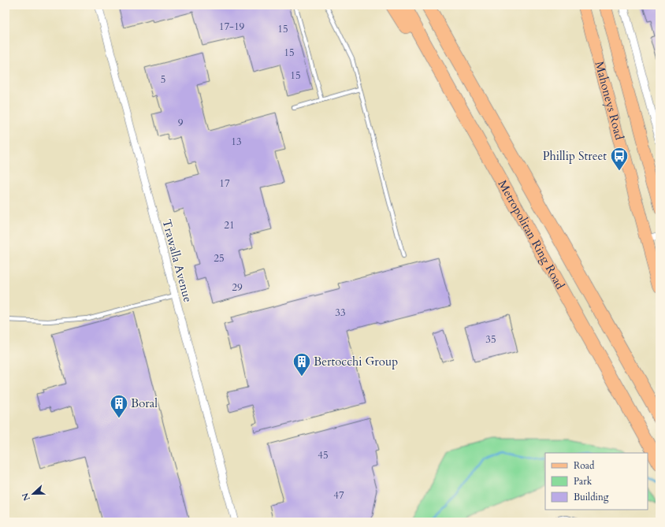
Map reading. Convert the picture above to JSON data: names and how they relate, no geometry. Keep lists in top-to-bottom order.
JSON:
{
  "streets": {
    "highway": ["Metropolitan Ring Road"],
    "main road": ["Mahoneys Road"],
    "street": ["Trawalla Avenue"]
  },
  "places": {
    "bus stop": ["Phillip Street"],
    "building": ["Bertocchi Group", "Boral"]
  },
  "house_numbers": [
    "17-19",
    "15",
    "15",
    "15",
    "5",
    "9",
    "13",
    "17",
    "21",
    "25",
    "29",
    "33",
    "35",
    "45",
    "47"
  ],
  "legend": ["Road", "Park", "Building"],
  "north": "left"
}
